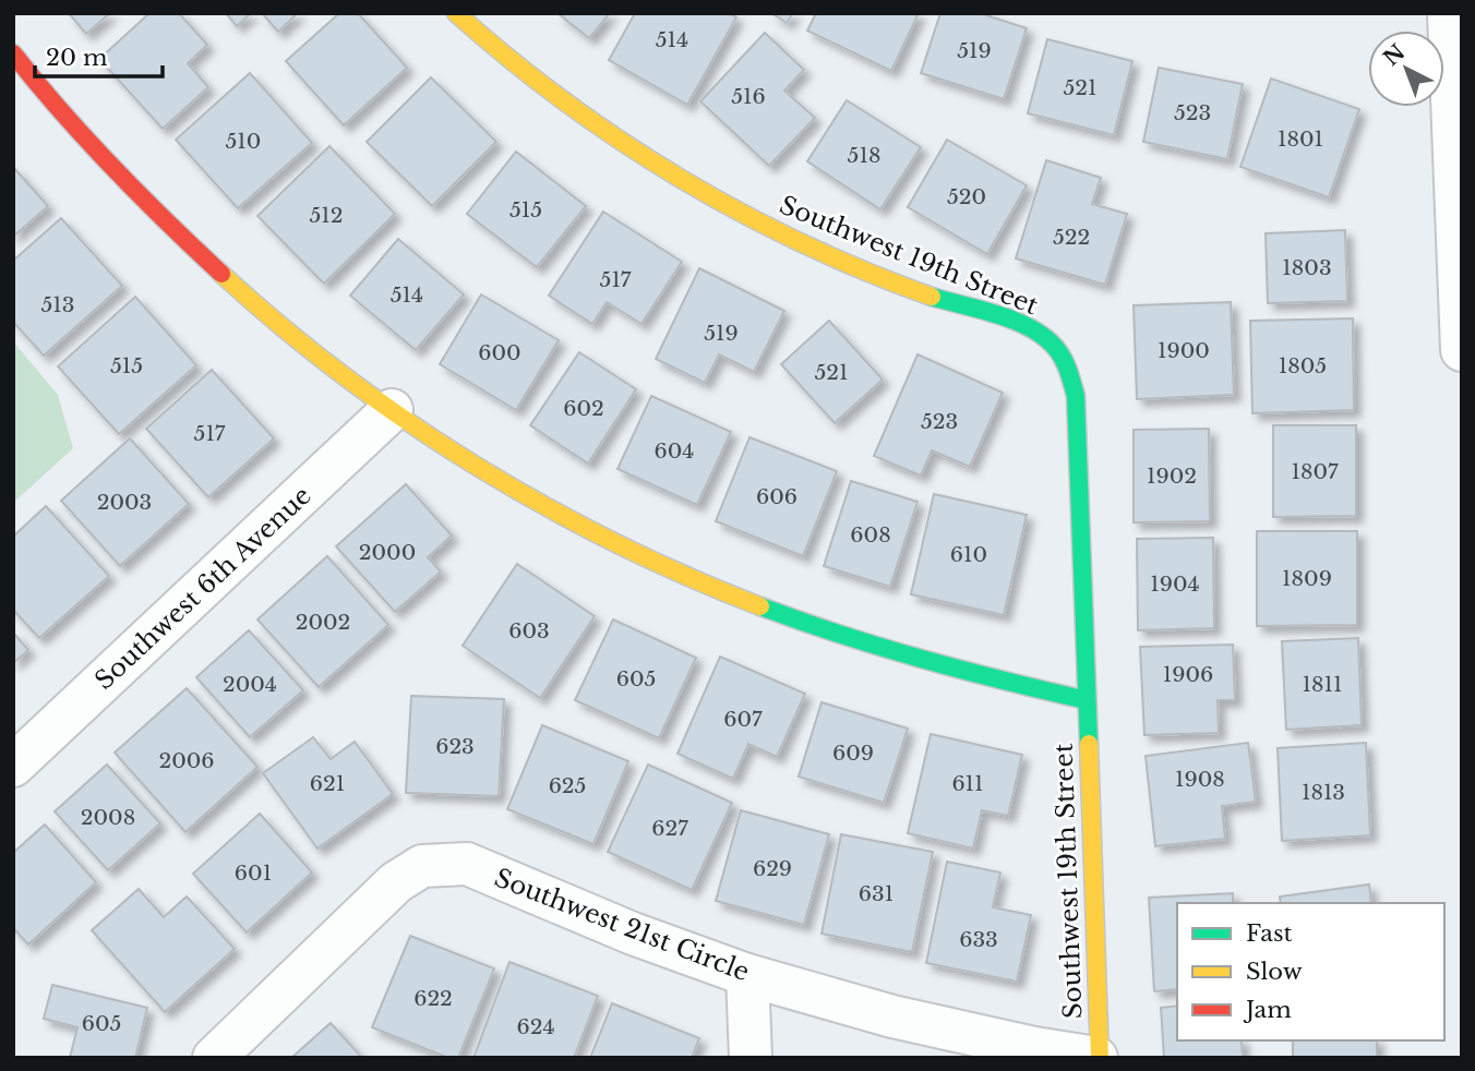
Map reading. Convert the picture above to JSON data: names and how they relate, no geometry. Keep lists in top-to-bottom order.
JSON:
{
  "streets": {
    "street": ["Southwest 19th Street", "Southwest 6th Avenue", "Southwest 21st Circle"]
  },
  "crossings": [
    ["Southwest 19th Street", "Southwest 21st Circle"]
  ],
  "house_numbers": [
    "514",
    "519",
    "521",
    "516",
    "523",
    "1801",
    "510",
    "518",
    "520",
    "515",
    "512",
    "522",
    "1803",
    "517",
    "514",
    "513",
    "519",
    "1900",
    "600",
    "515",
    "1805",
    "521",
    "602",
    "523",
    "517",
    "604",
    "1807",
    "1902",
    "606",
    "2003",
    "608",
    "2000",
    "610",
    "1809",
    "1904",
    "2002",
    "603",
    "1906",
    "605",
    "2004",
    "1811",
    "607",
    "623",
    "609",
    "2006",
    "1908",
    "621",
    "611",
    "625",
    "1813",
    "2008",
    "627",
    "629",
    "601",
    "631",
    "633",
    "622",
    "605",
    "624"
  ],
  "legend": ["Fast", "Slow", "Jam"],
  "scale_bar": "20 m",
  "north": "top left"
}
